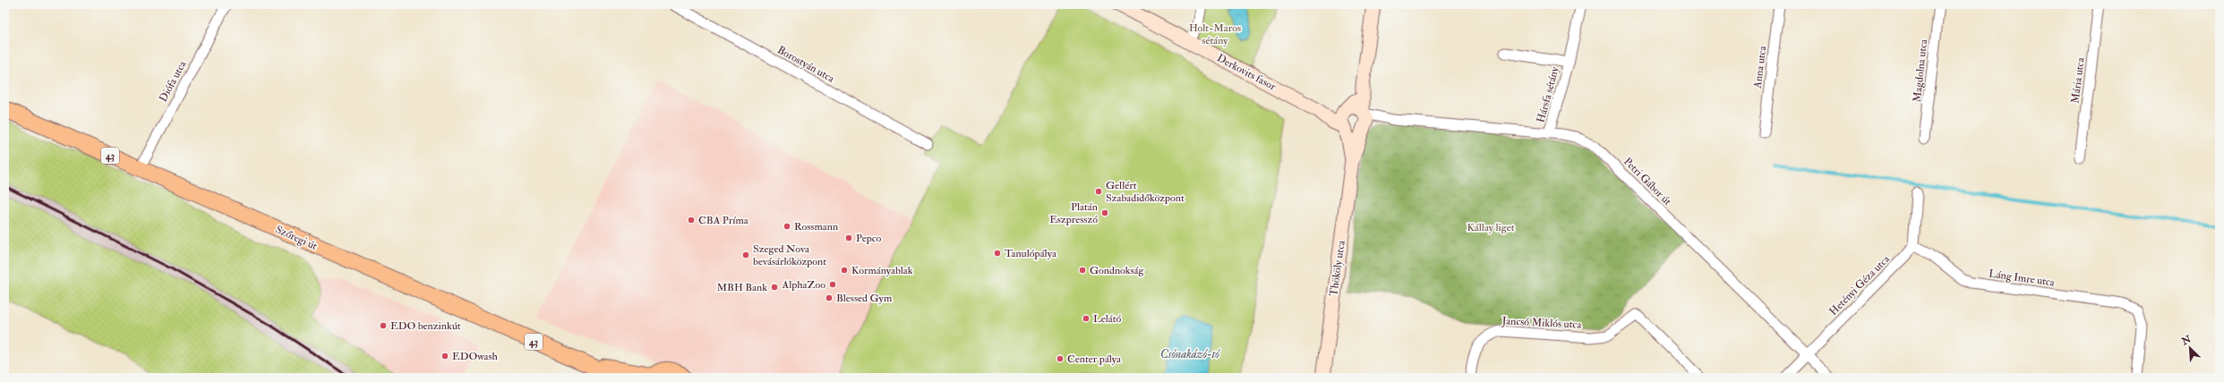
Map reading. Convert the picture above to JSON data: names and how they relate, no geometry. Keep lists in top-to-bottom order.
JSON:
{
  "streets": {
    "main road": ["43", "Szőregi út"],
    "street": [
      "Borostyán utca",
      "Anna utca",
      "Magdolna utca",
      "Derkovits fasor",
      "Mária utca",
      "Diófa utca",
      "Hársfa sétány",
      "Petri Gábor út",
      "Thököly utca",
      "Láng Imre utca",
      "Hetényi Géza utca",
      "Jancsó Miklós utca"
    ]
  },
  "crossings": [
    ["Diófa utca", "Szőregi út"],
    ["Hársfa sétány", "Petri Gábor út"],
    ["Petri Gábor út", "Hetényi Géza utca"],
    ["Láng Imre utca", "Hetényi Géza utca"]
  ],
  "water": ["Csónakázó-tó"],
  "parks": ["Holt-Maros sétány", "Kállay liget"],
  "places": [
    "Gellért Szabadidőközpont",
    "Platán Eszpresszó",
    "CBA Príma",
    "Rossmann",
    "Pepco",
    "Tanulópálya",
    "Szeged Nova bevásárlóközpont",
    "Kormányablak",
    "Gondnokság",
    "AlphaZoo",
    "MBH Bank",
    "Blessed Gym",
    "Lelátó",
    "EDO benzinkút",
    "EDOwash",
    "Center pálya"
  ],
  "north": "top left"
}
